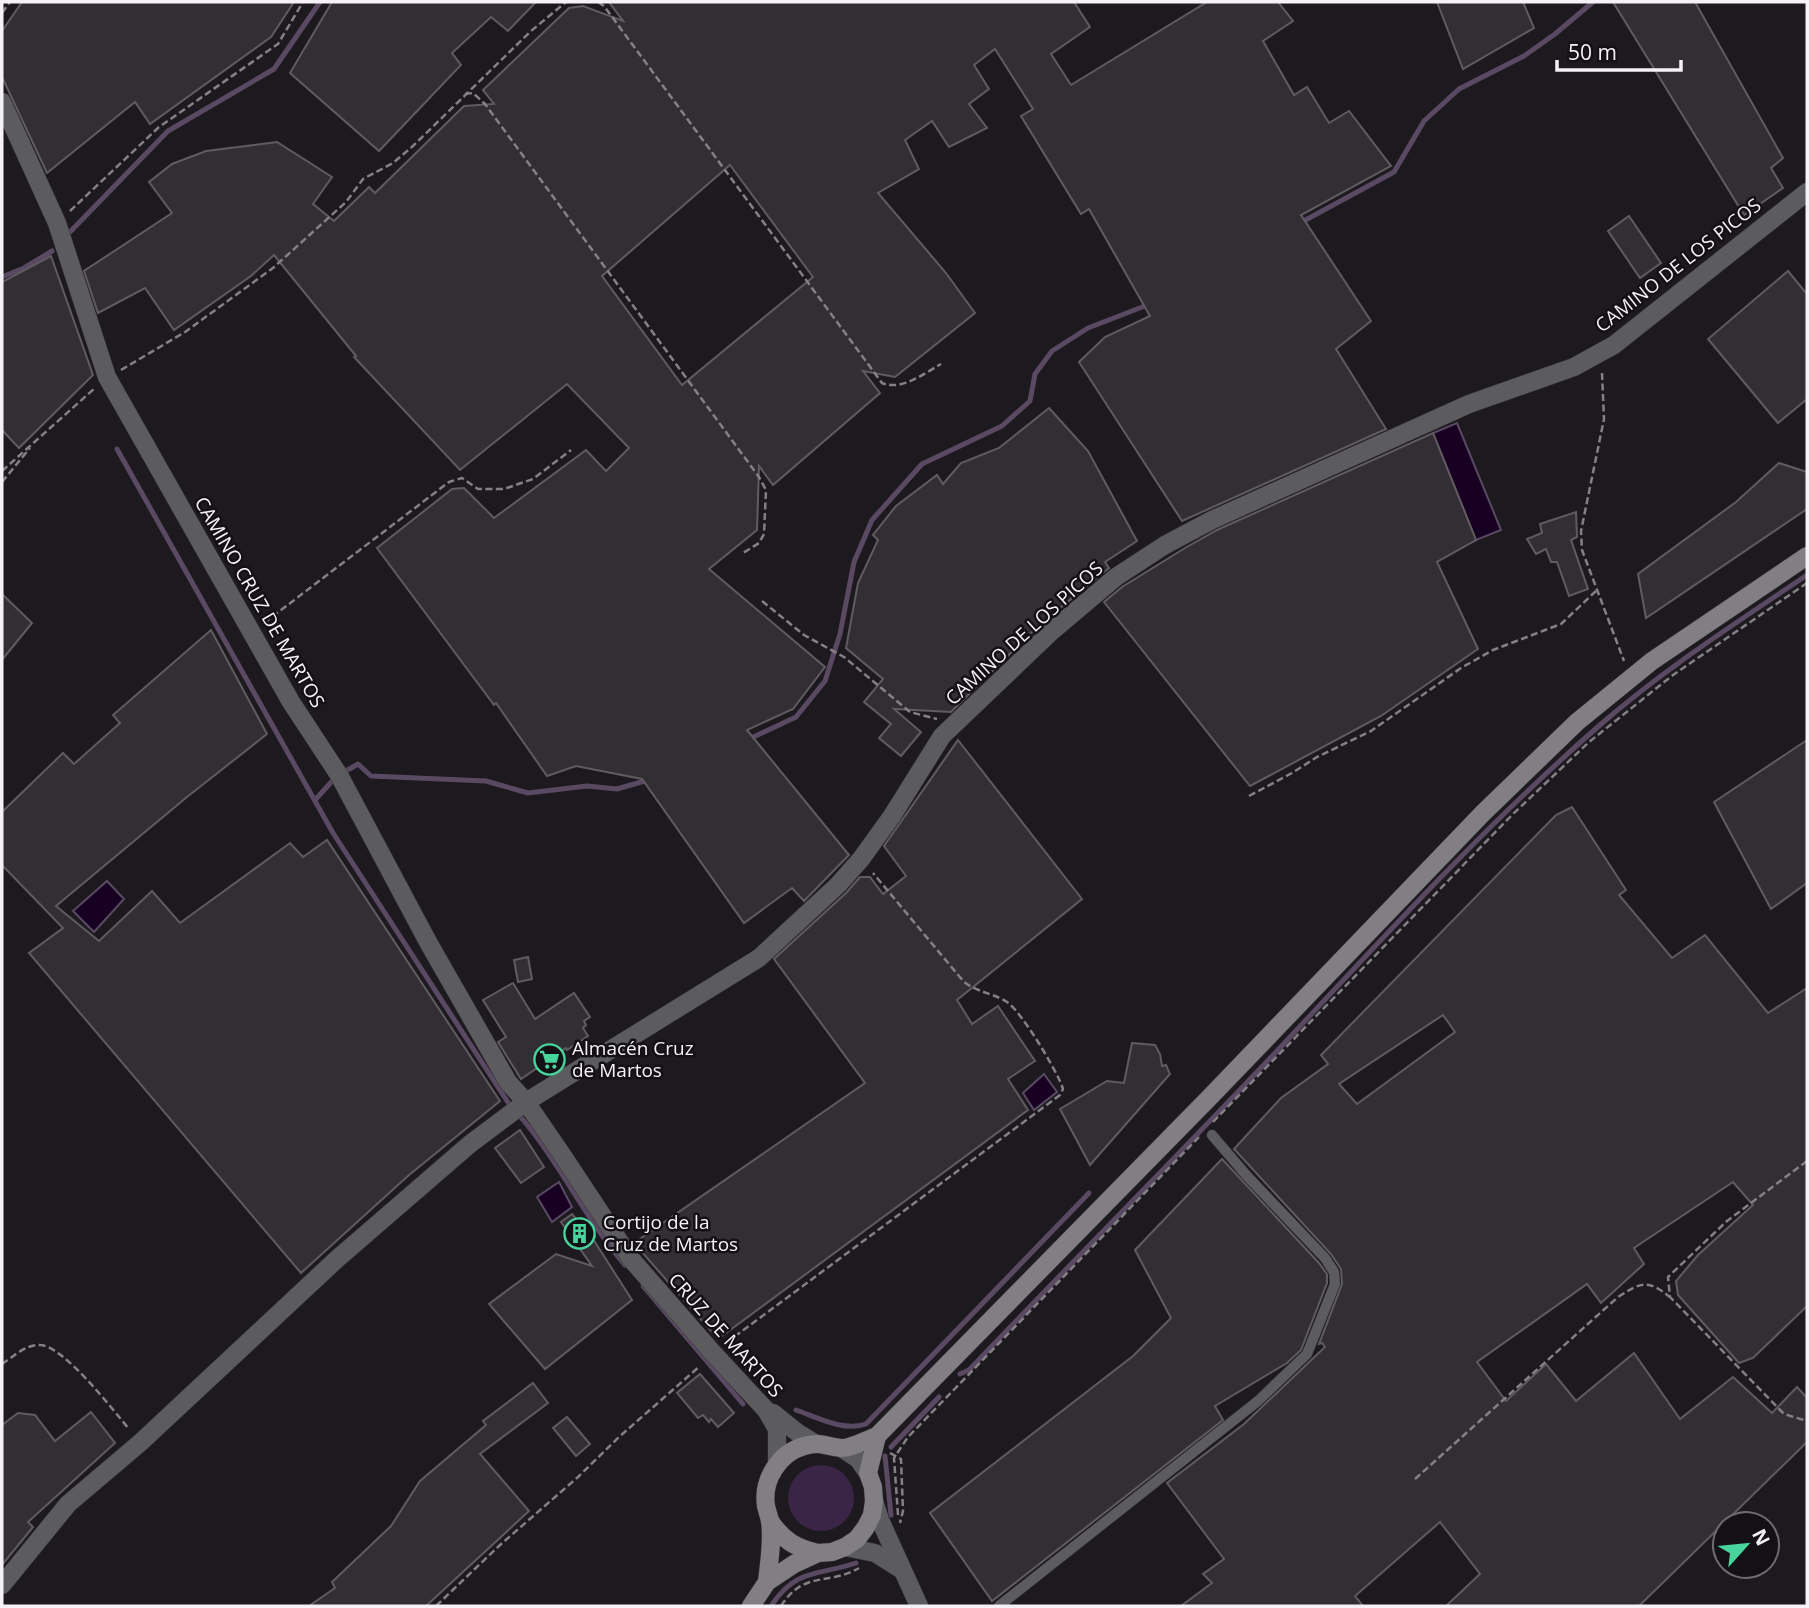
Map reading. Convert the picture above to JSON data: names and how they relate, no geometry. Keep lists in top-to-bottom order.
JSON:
{
  "streets": {
    "street": ["CAMINO DE LOS PICOS", "CAMINO CRUZ DE MARTOS", "CRUZ DE MARTOS"]
  },
  "crossings": [
    ["CAMINO DE LOS PICOS", "CAMINO CRUZ DE MARTOS"],
    ["CAMINO DE LOS PICOS", "CRUZ DE MARTOS"],
    ["CAMINO CRUZ DE MARTOS", "CRUZ DE MARTOS"]
  ],
  "places": {
    "supermarket": ["Almacén Cruz de Martos"],
    "building": ["Cortijo de la Cruz de Martos"]
  },
  "scale_bar": "50 m",
  "north": "top right"
}
